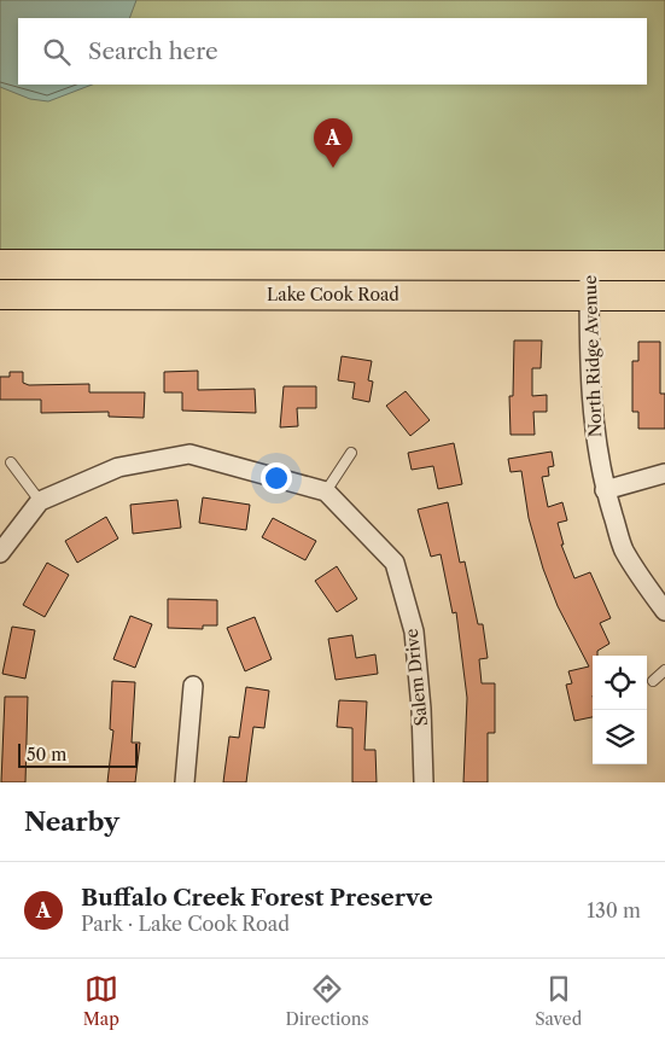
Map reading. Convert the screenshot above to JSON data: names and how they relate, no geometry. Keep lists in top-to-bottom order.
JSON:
{
  "streets": {
    "main road": ["Lake Cook Road"],
    "street": ["North Ridge Avenue", "Salem Drive"]
  },
  "crossings": [
    ["Lake Cook Road", "North Ridge Avenue"]
  ],
  "scale_bar": "50 m",
  "page": {
    "search": "Search here",
    "pins": "A",
    "scale": "50 m",
    "heading": "Nearby",
    "list": [
      {
        "mark": "A",
        "name": "Buffalo Creek Forest Preserve",
        "note": "Park · Lake Cook Road",
        "value": "130 m"
      }
    ],
    "nav": ["Map", "Directions", "Saved"]
  }
}
